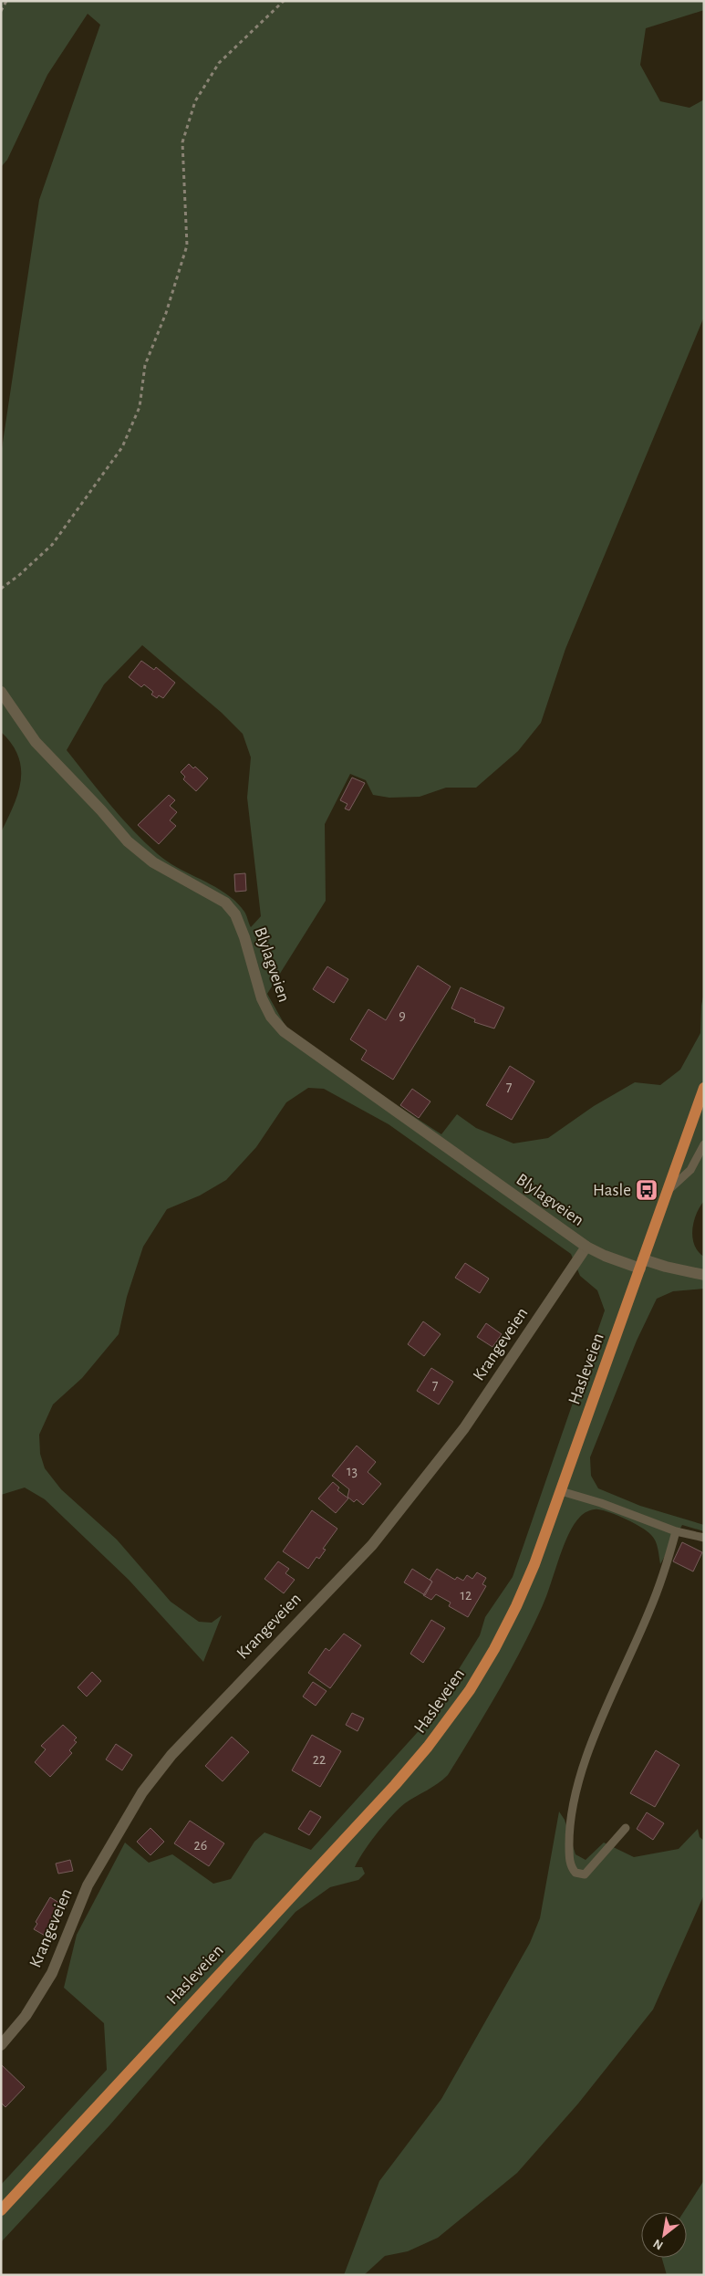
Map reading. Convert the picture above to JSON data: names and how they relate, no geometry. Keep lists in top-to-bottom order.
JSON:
{
  "streets": {
    "main road": ["Hasleveien"],
    "street": ["Blylagveien", "Krangeveien"]
  },
  "crossings": [
    ["Blylagveien", "Krangeveien"],
    ["Blylagveien", "Hasleveien"]
  ],
  "places": {
    "bus stop": ["Hasle"]
  },
  "house_numbers": [
    "9",
    "7",
    "7",
    "13",
    "12",
    "22",
    "26"
  ],
  "north": "bottom left"
}
